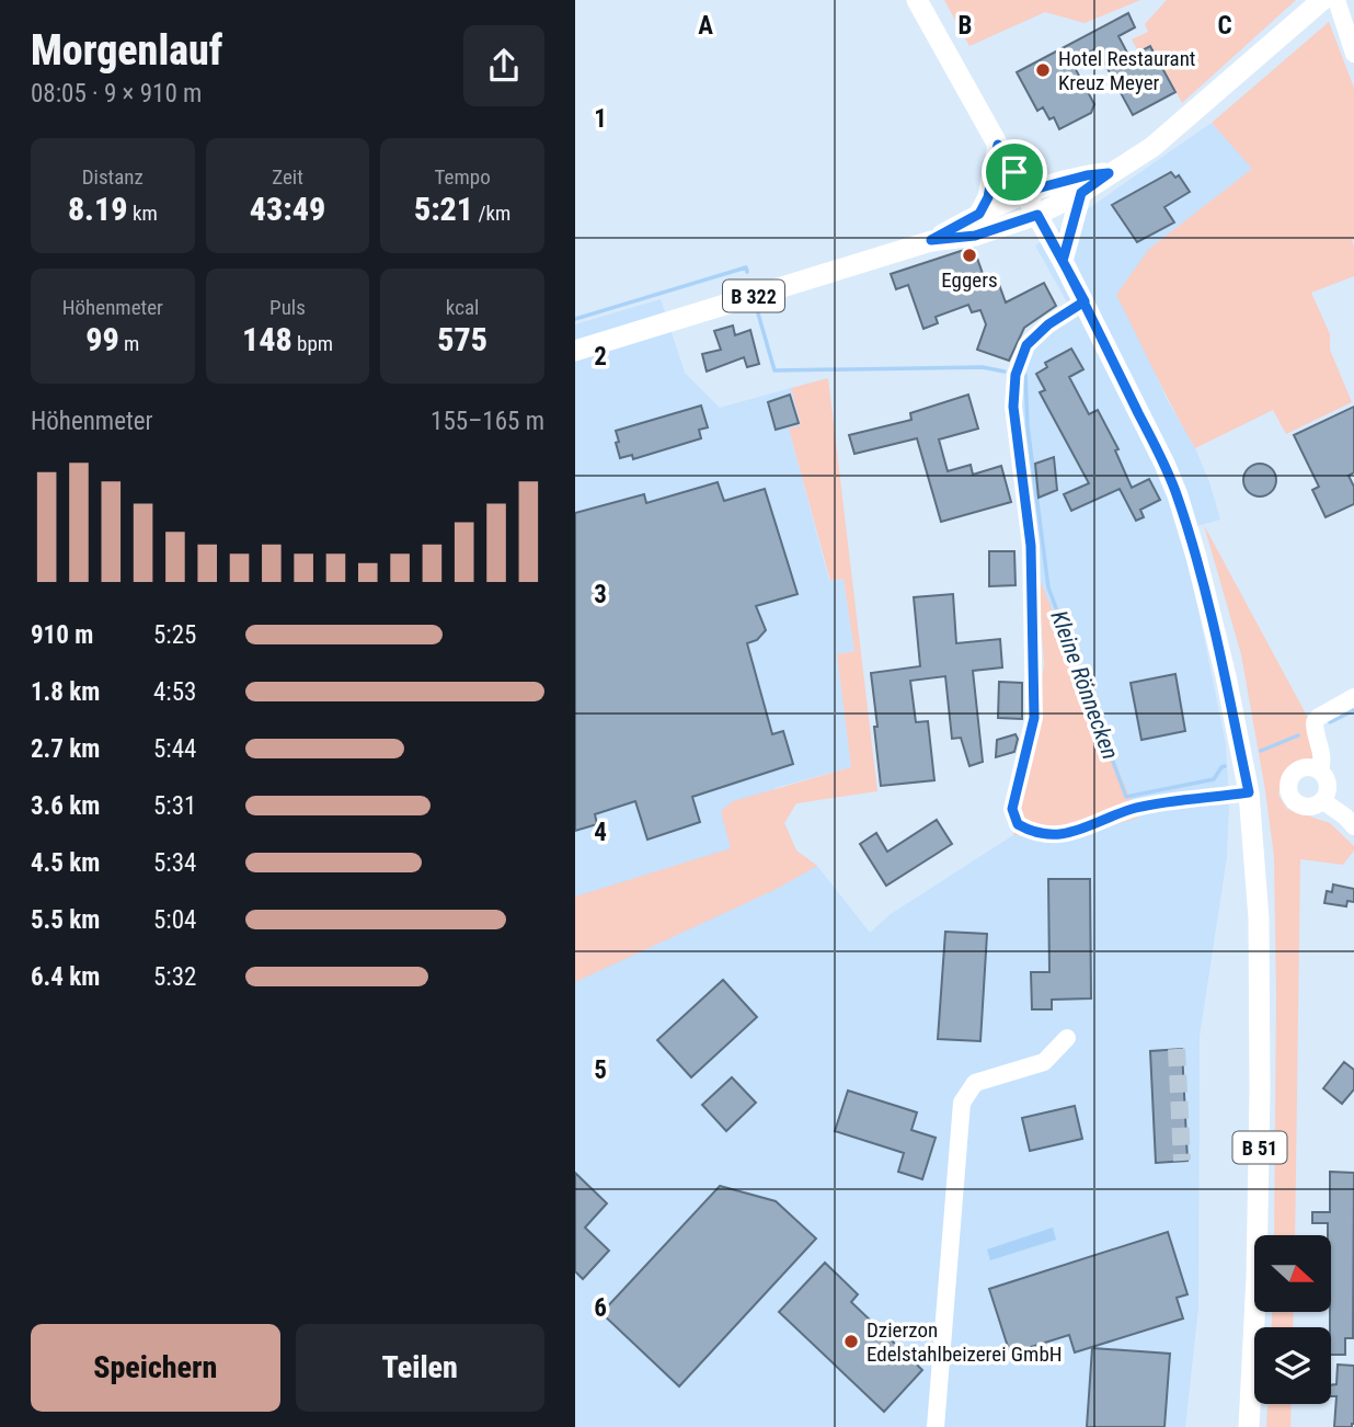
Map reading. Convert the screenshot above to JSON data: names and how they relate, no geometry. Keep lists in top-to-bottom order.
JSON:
{
  "streets": {
    "main road": ["B 322", "B 51"]
  },
  "crossings": [
    ["B 322", "B 51"]
  ],
  "water": ["Kleine Rönnecken"],
  "places": ["Hotel Restaurant Kreuz Meyer", "Eggers", "Dzierzon Edelstahlbeizerei GmbH"],
  "north": "right",
  "page": {
    "heading": ["Morgenlauf", "08:05 · 9 × 910 m"],
    "stats": [
      ["Distanz", "8.19 km"],
      ["Zeit", "43:49"],
      ["Tempo", "5:21 /km"],
      ["Höhenmeter", "99 m"],
      ["Puls", "148 bpm"],
      ["kcal", "575"]
    ],
    "chart": ["Höhenmeter", "155–165 m"],
    "list": [
      {
        "name": "910 m",
        "note": "5:25"
      },
      {
        "name": "1.8 km",
        "note": "4:53"
      },
      {
        "name": "2.7 km",
        "note": "5:44"
      },
      {
        "name": "3.6 km",
        "note": "5:31"
      },
      {
        "name": "4.5 km",
        "note": "5:34"
      },
      {
        "name": "5.5 km",
        "note": "5:04"
      },
      {
        "name": "6.4 km",
        "note": "5:32"
      }
    ],
    "buttons": ["Speichern", "Teilen"]
  },
  "grid": {
    "columns": ["A", "B", "C"],
    "rows": [
      "1",
      "2",
      "3",
      "4",
      "5",
      "6"
    ]
  }
}
